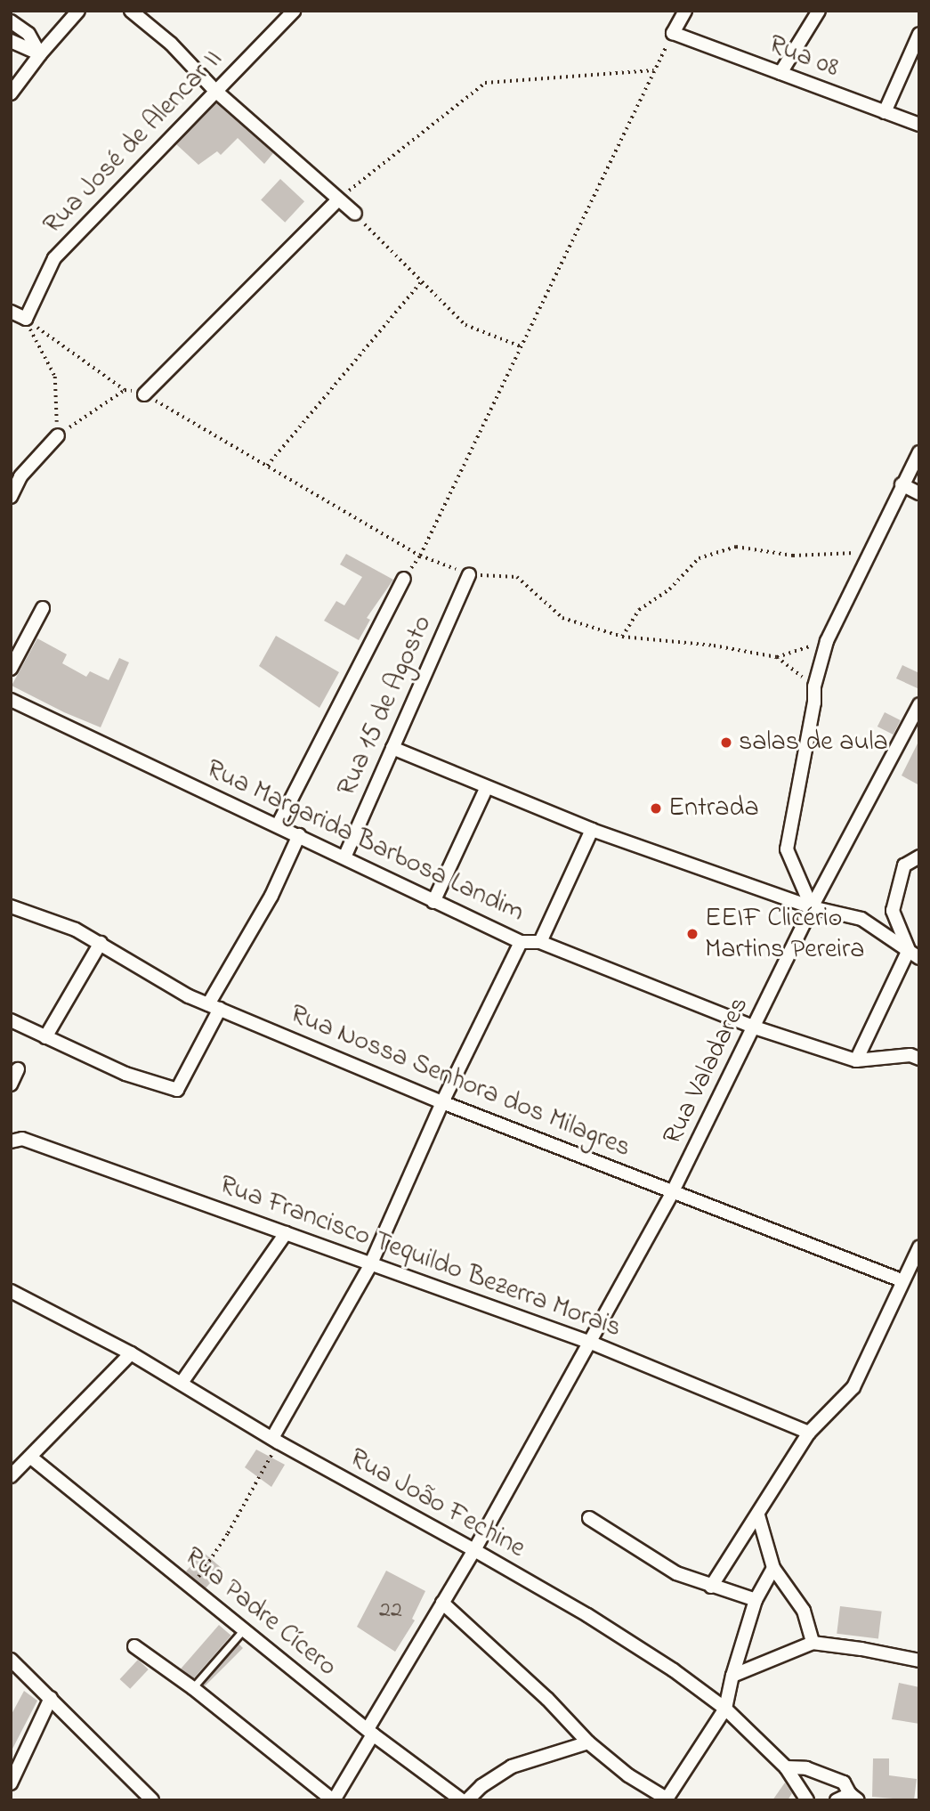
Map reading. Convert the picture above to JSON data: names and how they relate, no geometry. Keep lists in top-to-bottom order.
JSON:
{
  "streets": {
    "street": [
      "Rua 08",
      "Rua José de Alencar II",
      "Rua 15 de Agosto",
      "Rua Margarida Barbosa Landim",
      "Rua Valadares",
      "Rua Nossa Senhora dos Milagres",
      "Rua Francisco Tequildo Bezerra Morais",
      "Rua João Fechine",
      "Rua Padre Cícero"
    ]
  },
  "crossings": [
    ["Rua 15 de Agosto", "Rua Margarida Barbosa Landim"],
    ["Rua Margarida Barbosa Landim", "Rua Valadares"],
    ["Rua Valadares", "Rua Nossa Senhora dos Milagres"],
    ["Rua Valadares", "Rua Francisco Tequildo Bezerra Morais"],
    ["Rua Valadares", "Rua João Fechine"],
    ["Rua Valadares", "Rua Padre Cícero"]
  ],
  "places": ["salas de aula", "Entrada", "EEIF Clicério Martins Pereira"],
  "house_numbers": ["22"]
}
